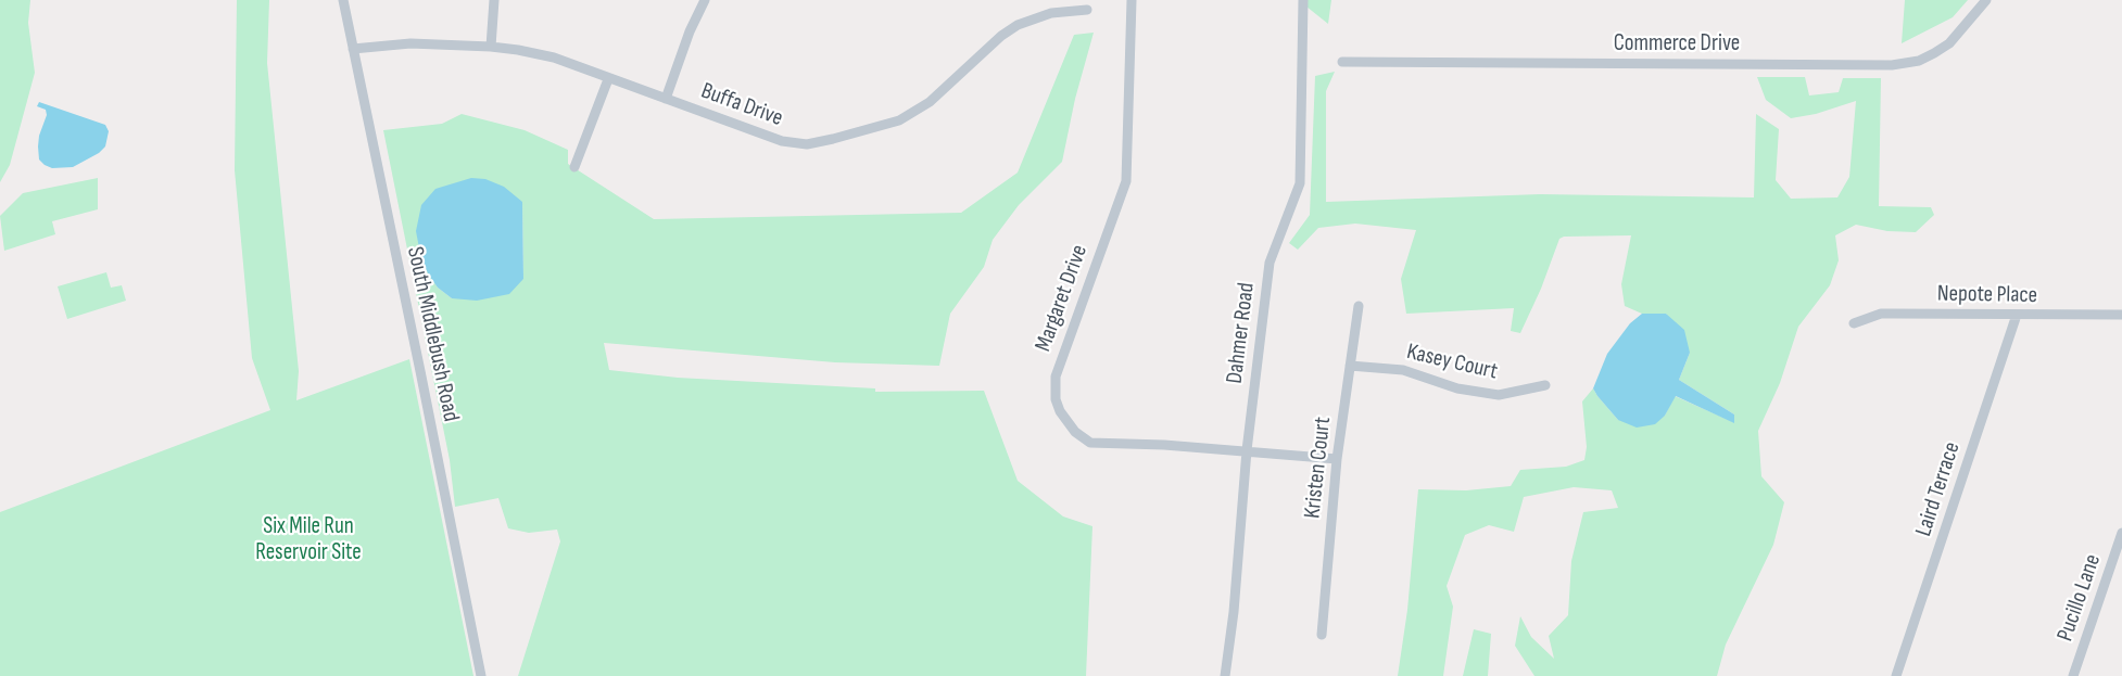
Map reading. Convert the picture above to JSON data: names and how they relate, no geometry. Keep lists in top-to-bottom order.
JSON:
{
  "streets": {
    "street": [
      "Commerce Drive",
      "Buffa Drive",
      "Nepote Place",
      "Margaret Drive",
      "Dahmer Road",
      "South Middlebush Road",
      "Kasey Court",
      "Kristen Court",
      "Laird Terrace",
      "Pucillo Lane"
    ]
  },
  "crossings": [
    ["Buffa Drive", "South Middlebush Road"],
    ["Nepote Place", "Laird Terrace"],
    ["Margaret Drive", "Dahmer Road"],
    ["Margaret Drive", "Kristen Court"],
    ["Kasey Court", "Kristen Court"]
  ],
  "parks": ["Six Mile Run Reservoir Site"]
}
